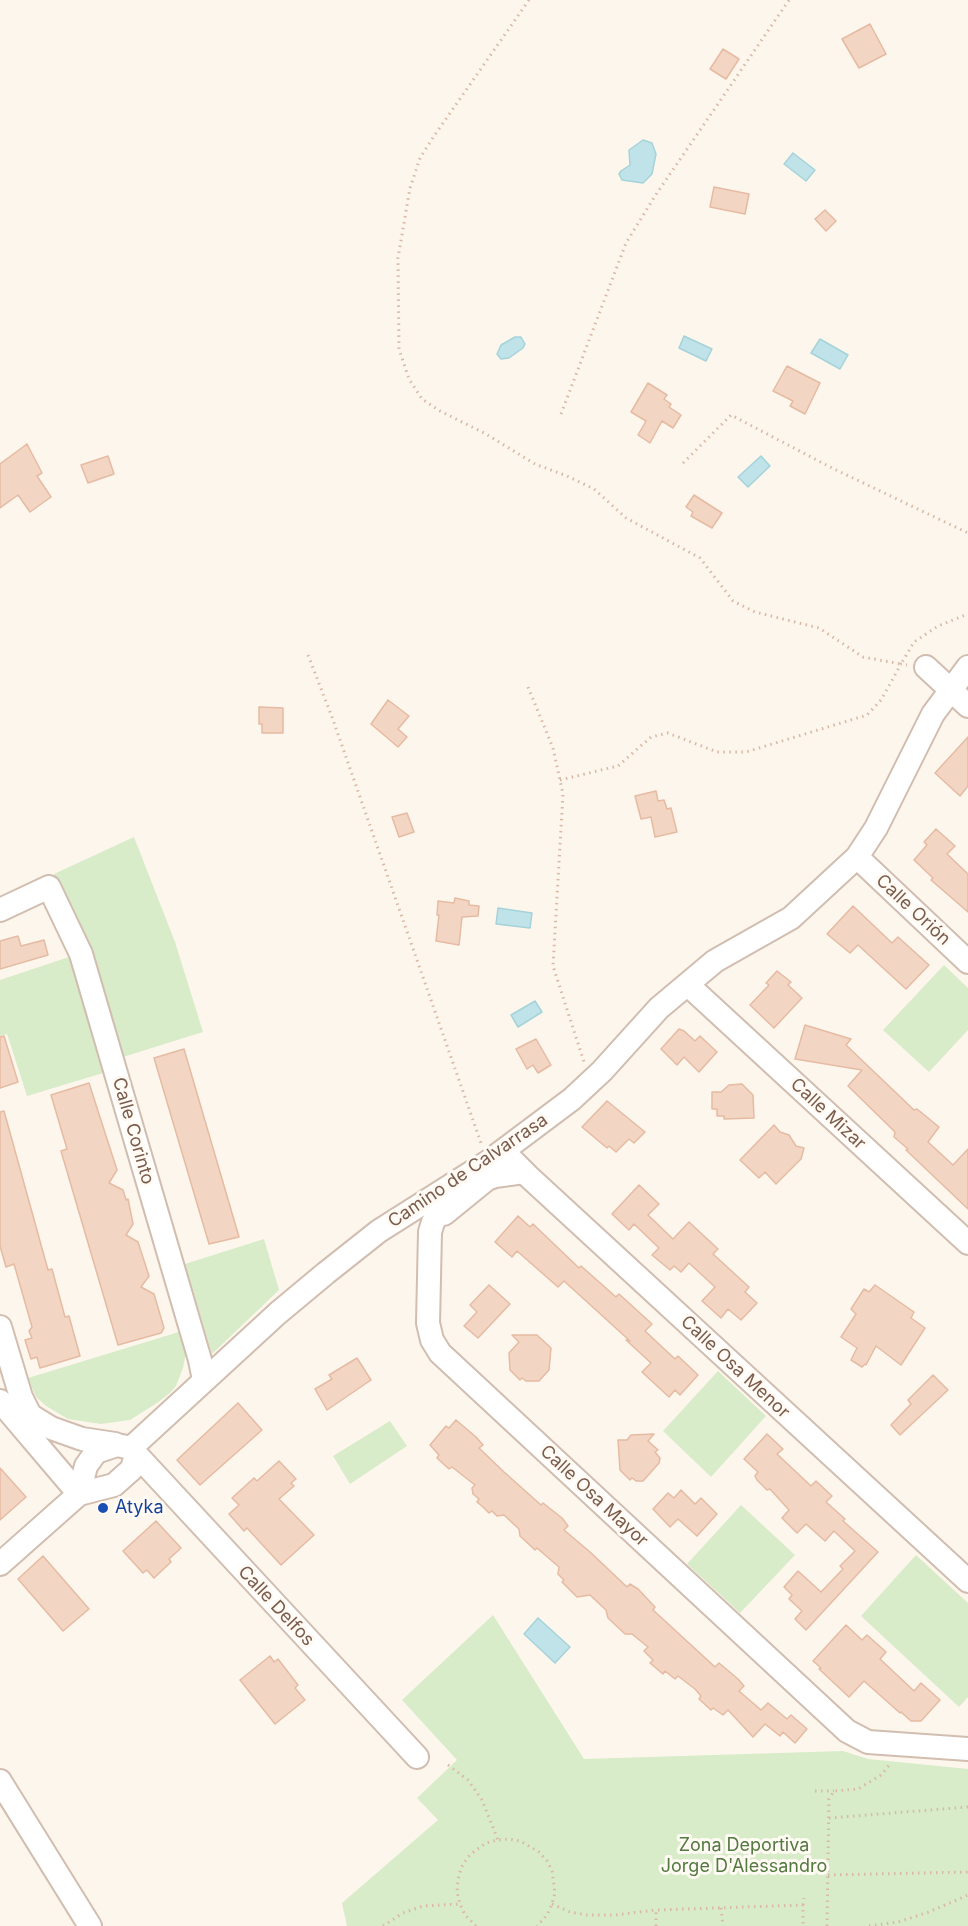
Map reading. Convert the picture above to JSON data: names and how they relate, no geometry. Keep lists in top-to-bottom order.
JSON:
{
  "streets": {
    "street": [
      "Calle Orión",
      "Calle Mizar",
      "Calle Corinto",
      "Camino de Calvarrasa",
      "Calle Osa Menor",
      "Calle Osa Mayor",
      "Calle Delfos"
    ]
  },
  "crossings": [
    ["Calle Orión", "Camino de Calvarrasa"],
    ["Calle Mizar", "Camino de Calvarrasa"],
    ["Calle Corinto", "Camino de Calvarrasa"],
    ["Camino de Calvarrasa", "Calle Osa Menor"],
    ["Camino de Calvarrasa", "Calle Osa Mayor"],
    ["Camino de Calvarrasa", "Calle Delfos"],
    ["Calle Osa Menor", "Calle Osa Mayor"]
  ],
  "parks": ["Zona Deportiva Jorge D'Alessandro"],
  "places": ["Atyka"]
}
